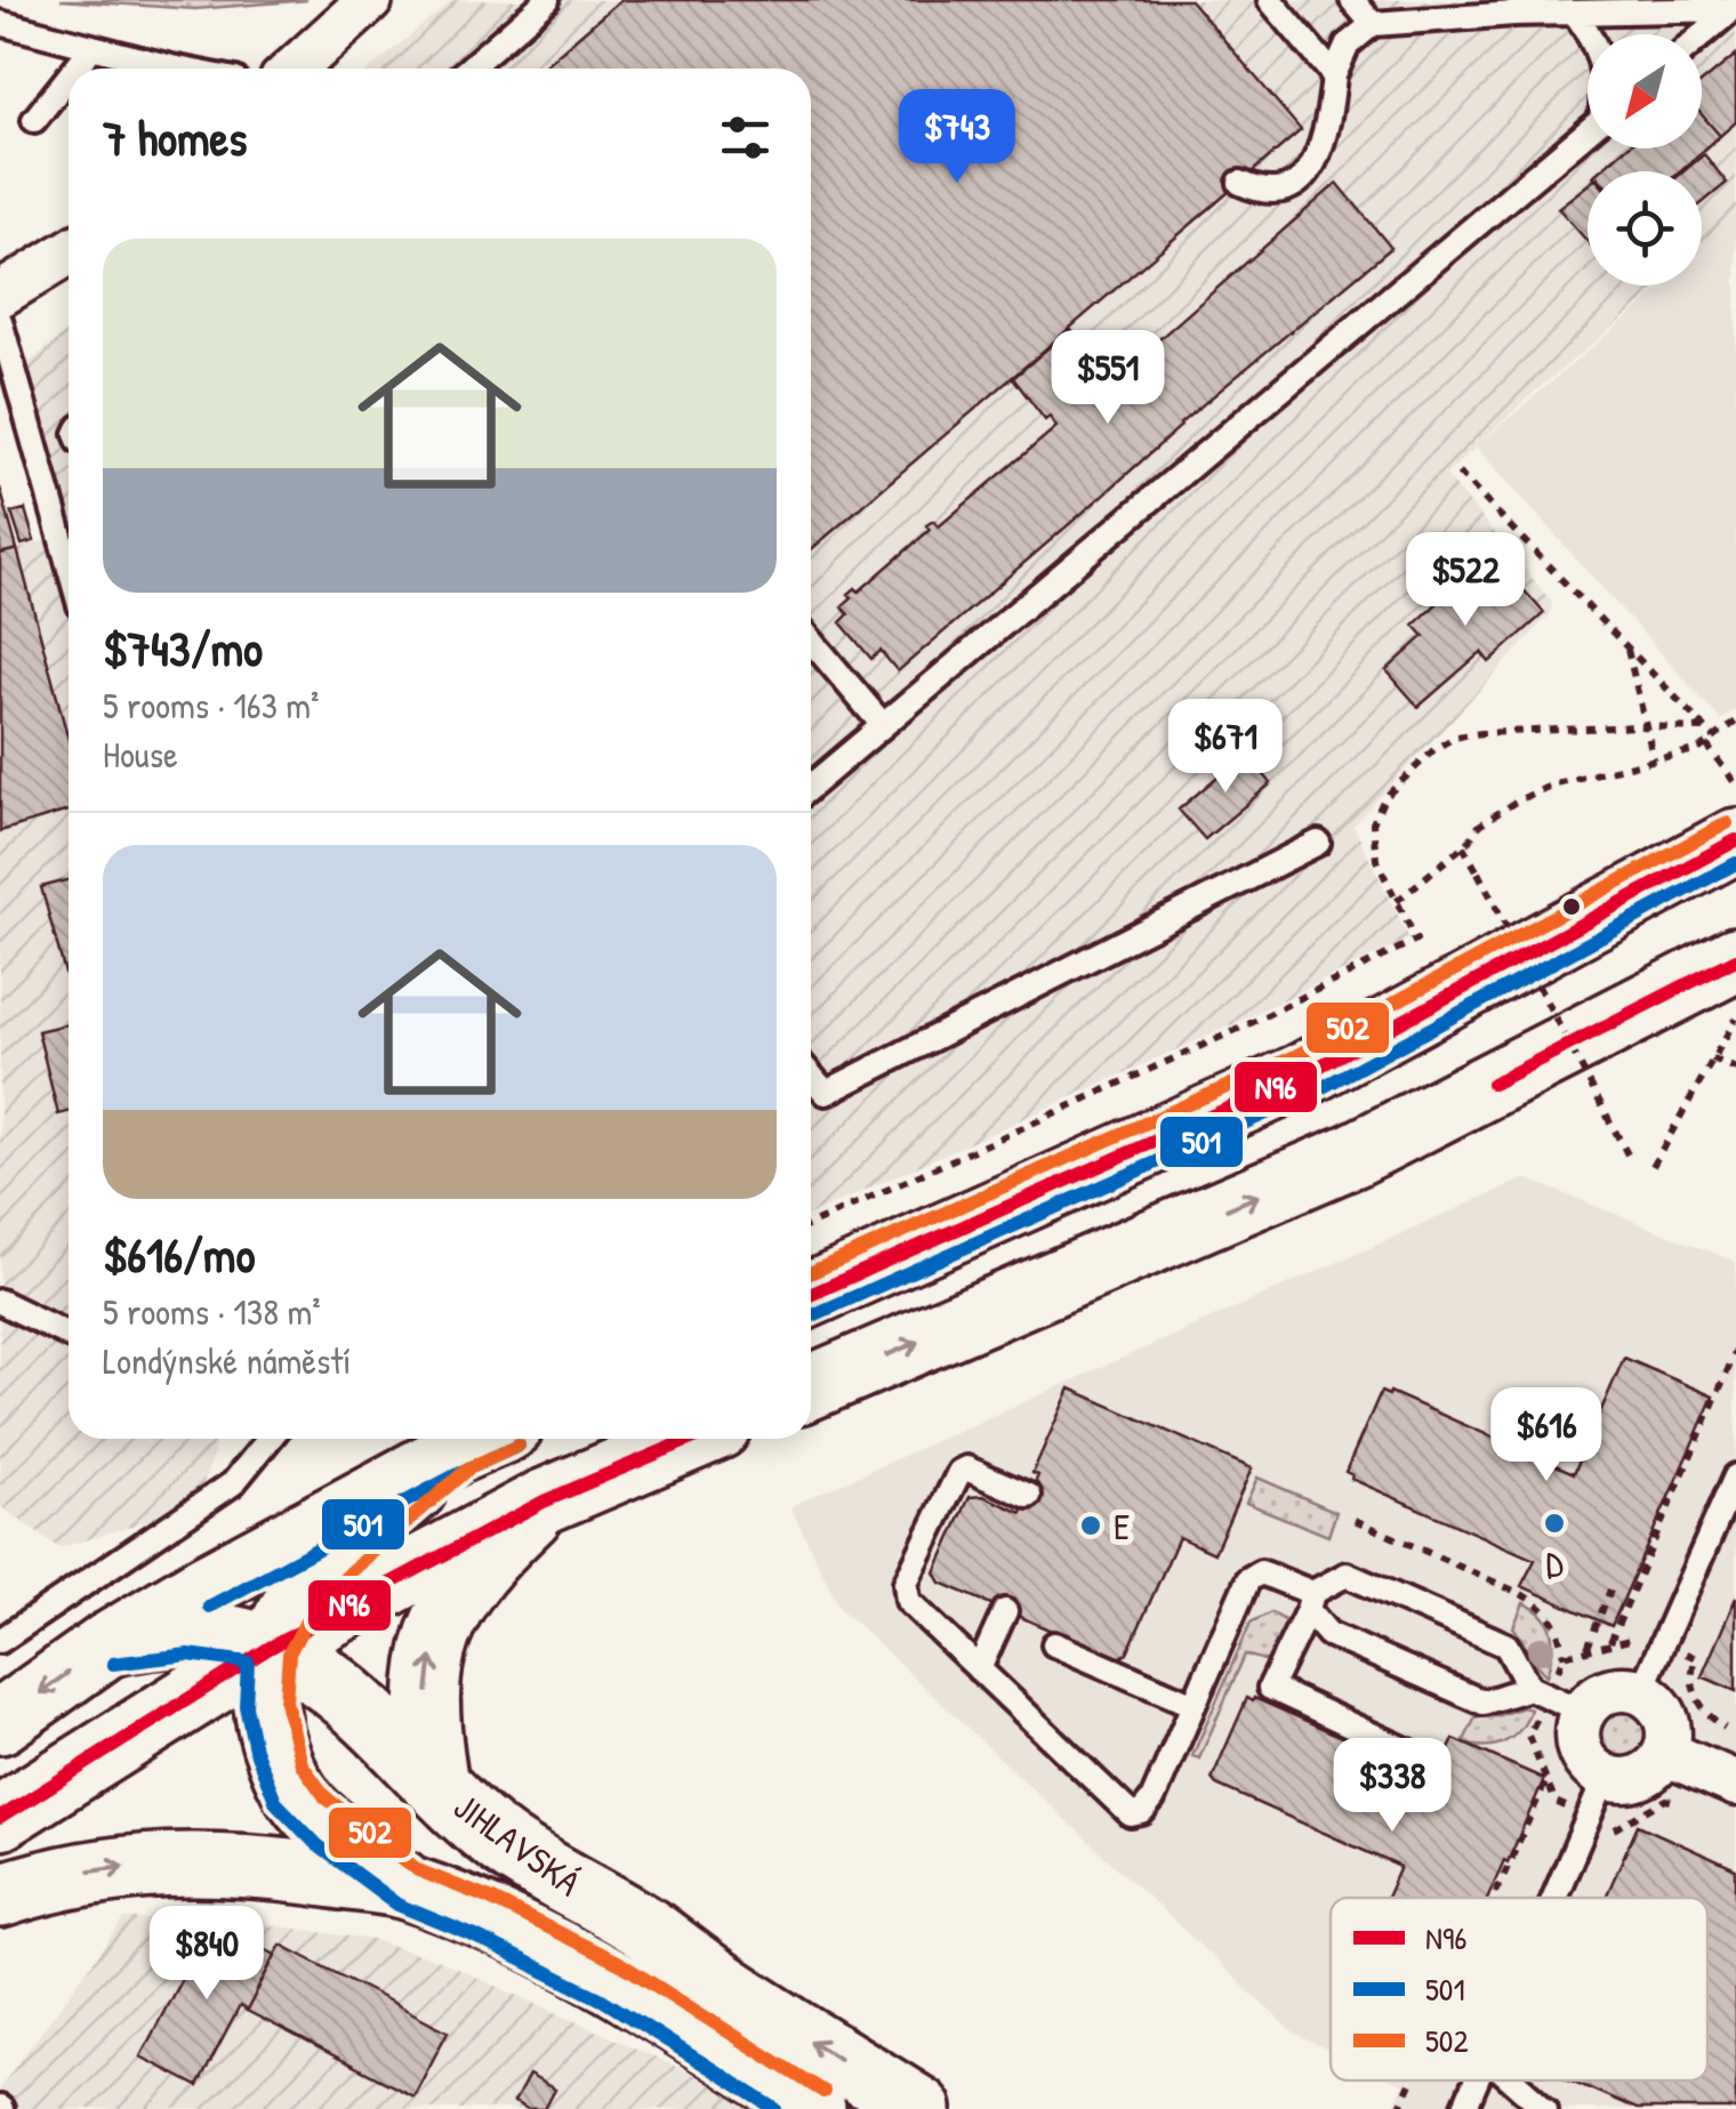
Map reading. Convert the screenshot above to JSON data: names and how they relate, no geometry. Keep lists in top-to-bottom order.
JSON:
{
  "streets": {
    "main road": ["JIHLAVSKÁ"]
  },
  "places": ["D", "E"],
  "lines": ["transit line 502", "transit line N96", "transit line 501"],
  "legend": ["N96", "501", "502"],
  "north": "bottom left",
  "page": {
    "heading": "7 homes",
    "price": [
      "$743",
      "$551",
      "$522",
      "$671",
      "$616",
      "$338",
      "$840"
    ],
    "list": [
      {
        "name": "$743/mo",
        "note": "5 rooms · 163 m² · House"
      },
      {
        "name": "$616/mo",
        "note": "5 rooms · 138 m² · Londýnské náměstí"
      }
    ]
  }
}
